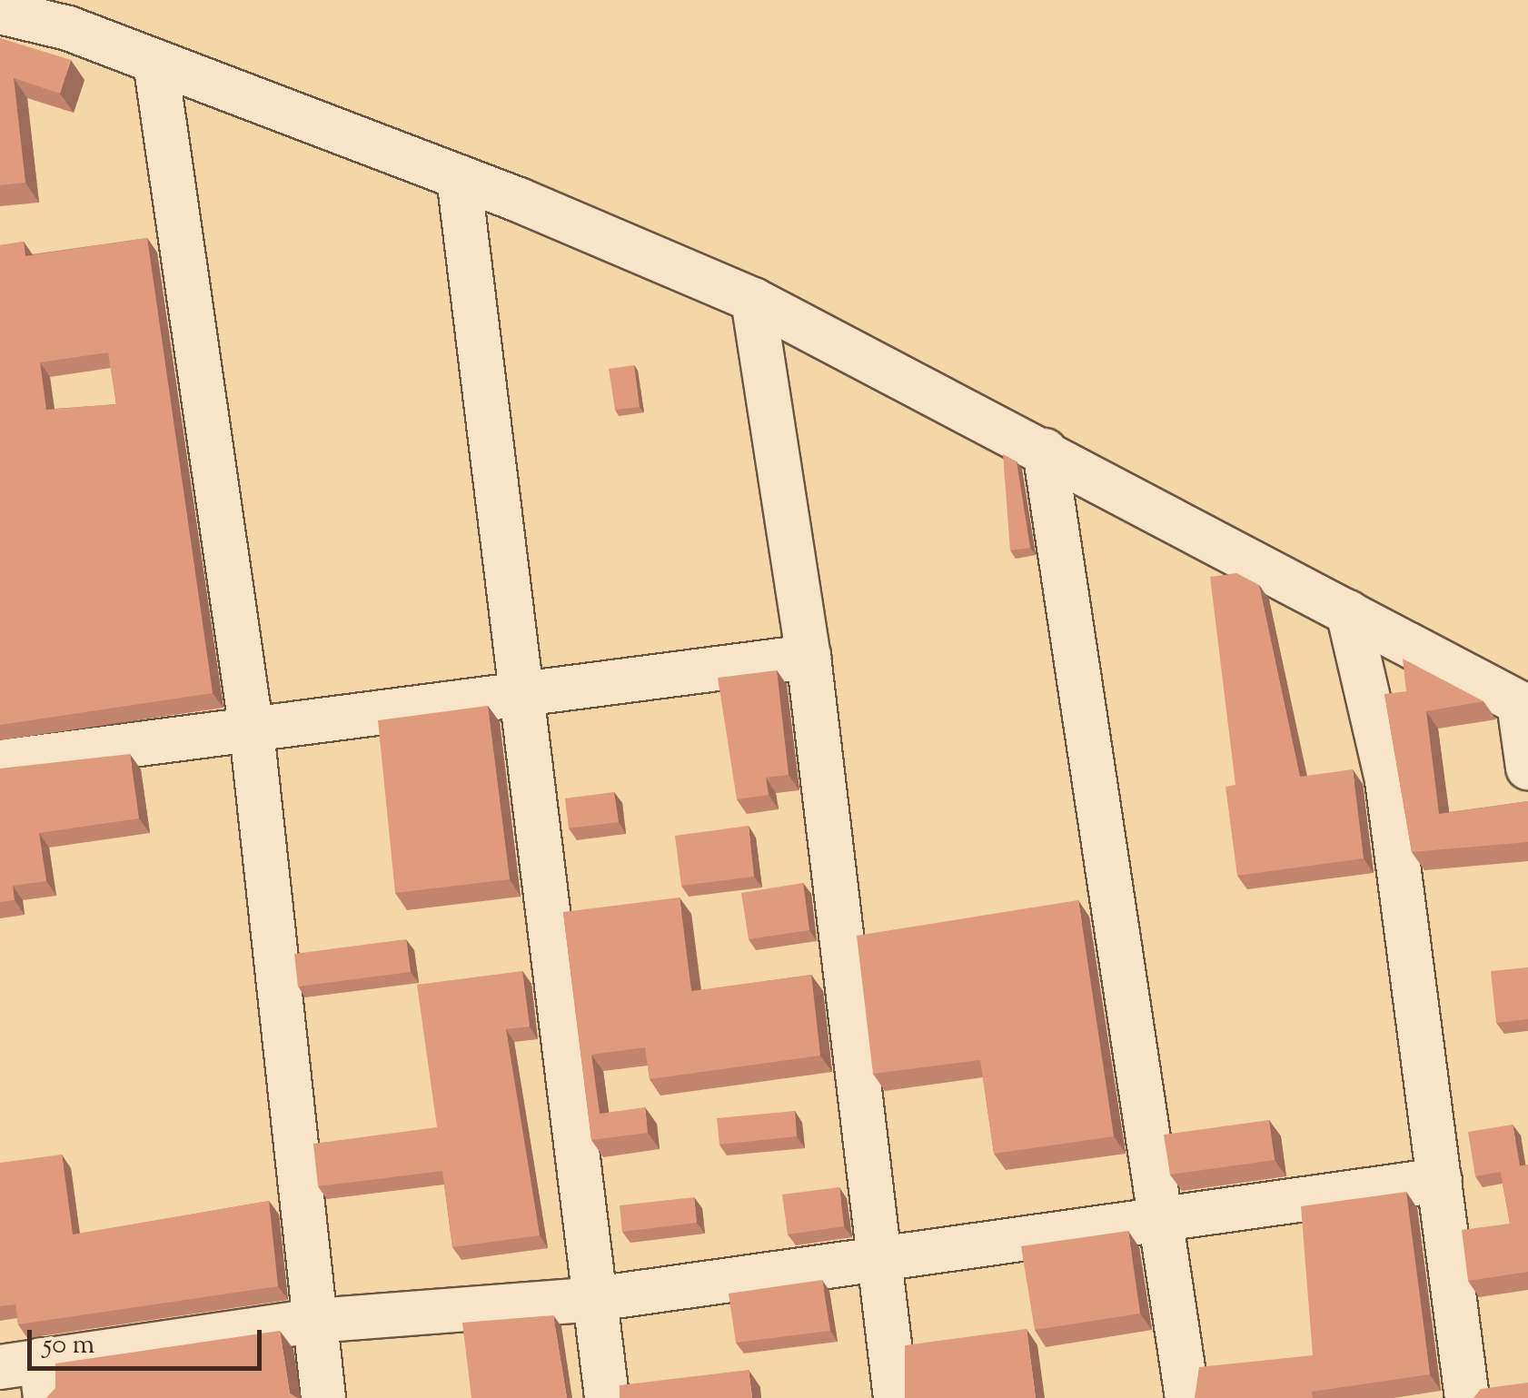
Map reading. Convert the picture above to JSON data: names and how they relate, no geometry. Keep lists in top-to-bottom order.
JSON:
{
  "scale_bar": "50 m"
}
